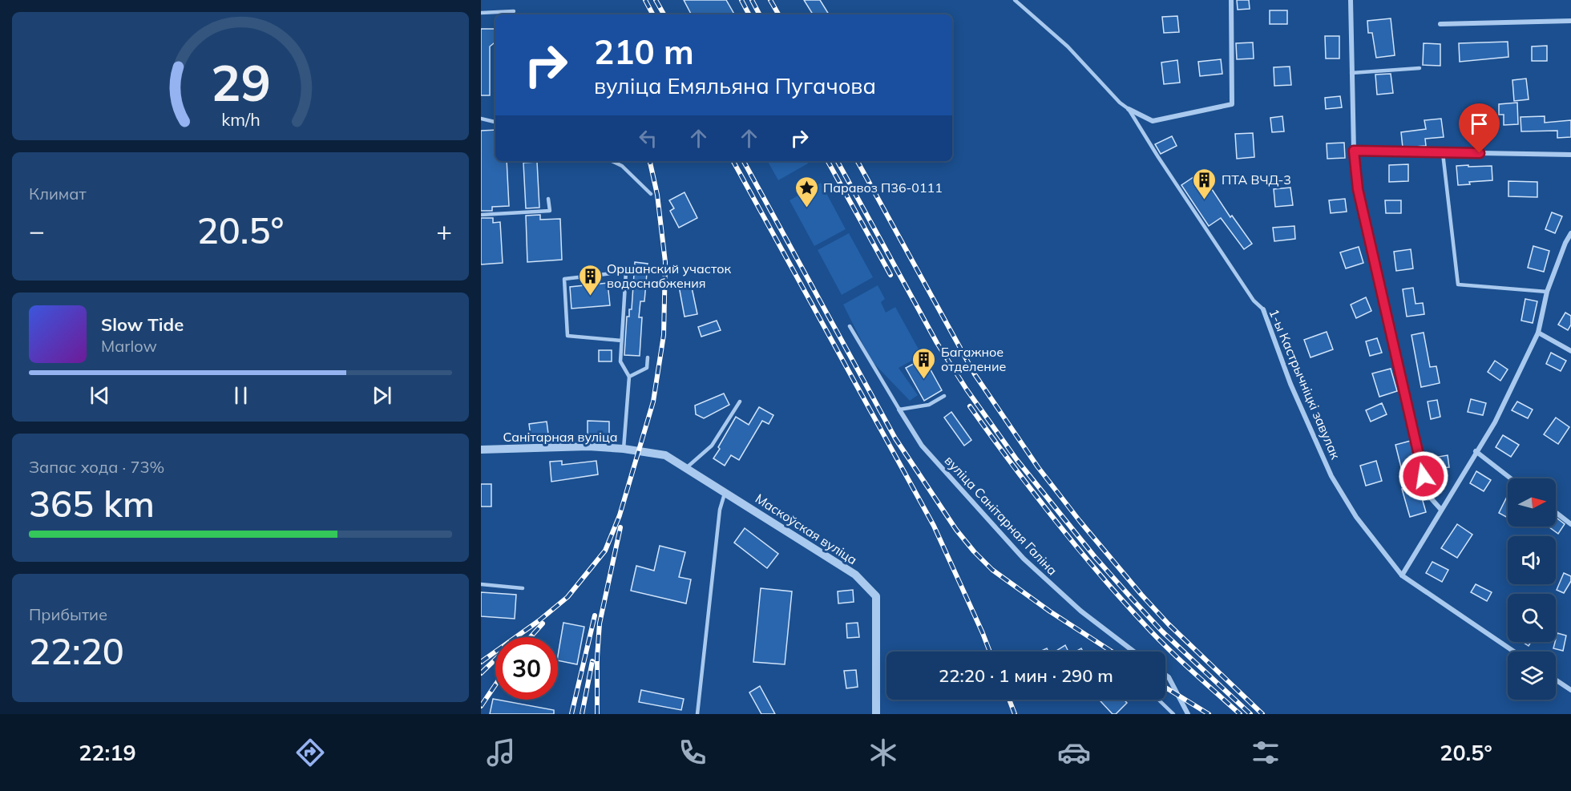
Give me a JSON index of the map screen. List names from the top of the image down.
{
  "streets": {
    "street": [
      "1-ы Кастрычніцкі завулак",
      "Санітарная вуліца",
      "вуліца Санітарная Галіна",
      "Маскоўская вуліца"
    ]
  },
  "crossings": [
    ["Санітарная вуліца", "Маскоўская вуліца"]
  ],
  "places": {
    "building": ["ПТА ВЧД-3", "Оршанский участок водоснабжения", "Багажное отделение"],
    "place": ["Паравоз П36-0111"]
  },
  "north": "right",
  "page": {
    "turn": ["210 m", "вуліца Емяльяна Пугачова"],
    "tile": [
      "Климат",
      ["Запас хода · 73%", "365 km"],
      ["Прибытие", "22:20"]
    ],
    "heat": ["−", "20.5°", "+"],
    "song": ["Slow Tide", "Marlow"],
    "limit": "30",
    "trip": "22:20 · 1 мин · 290 m",
    "tabs": ["22:19", "20.5°"],
    "gauge": ["29", "km/h"]
  }
}
